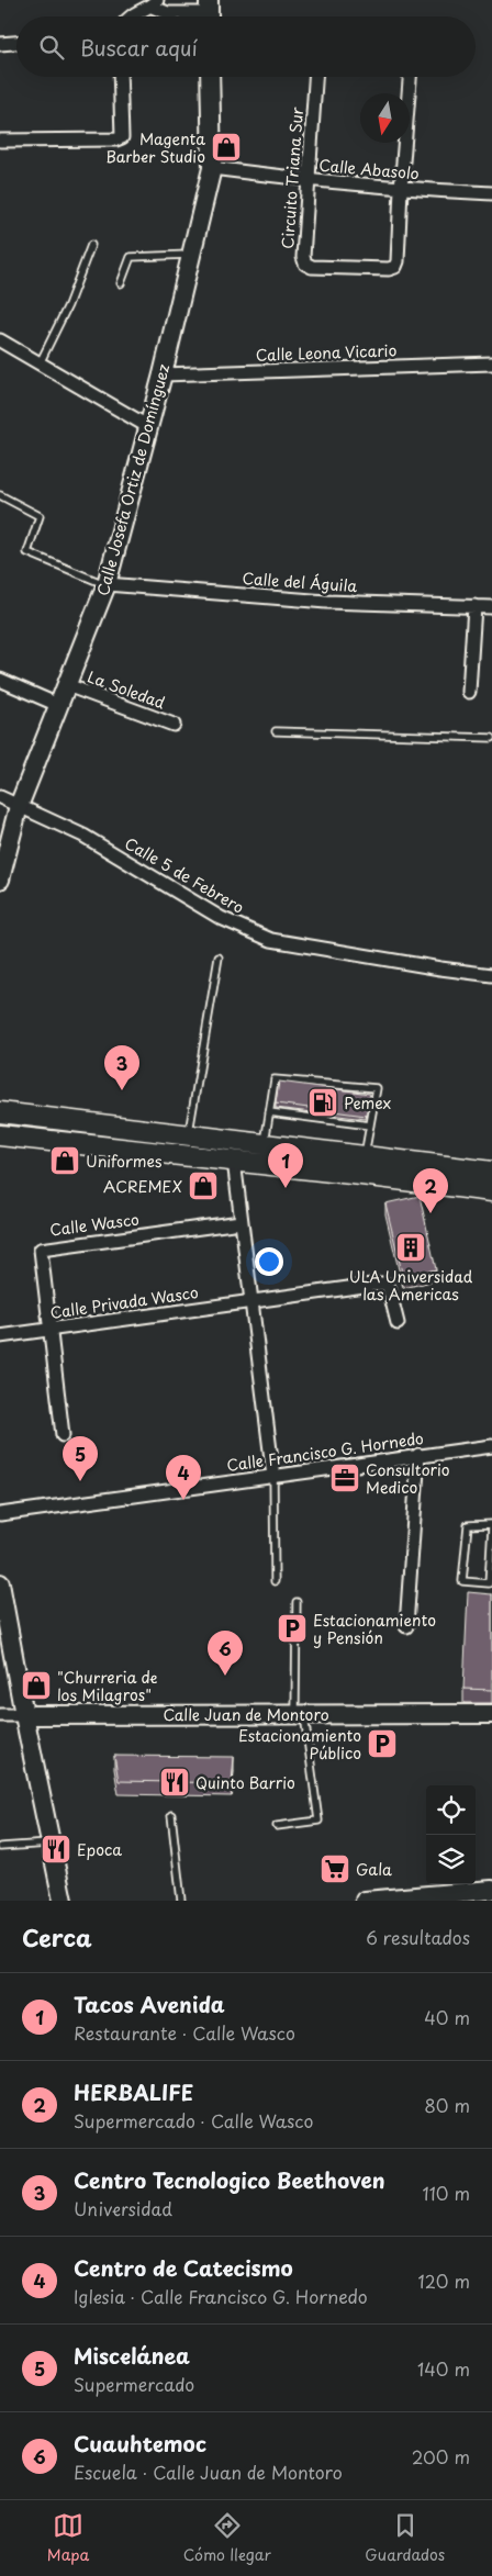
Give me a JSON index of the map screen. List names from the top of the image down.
{
  "streets": {
    "main road": ["Calle Josefa Ortiz de Domínguez", "Calle Juan de Montoro"],
    "street": [
      "Calle Abasolo",
      "Circuito Triana Sur",
      "Calle Leona Vicario",
      "Calle del Águila",
      "La Soledad",
      "Calle 5 de Febrero",
      "Calle Wasco",
      "Calle Privada Wasco",
      "Calle Francisco G. Hornedo"
    ]
  },
  "crossings": [
    ["Calle Abasolo", "Circuito Triana Sur"],
    ["Calle Abasolo", "Calle Josefa Ortiz de Domínguez"],
    ["Calle Leona Vicario", "Calle Josefa Ortiz de Domínguez"],
    ["Calle Josefa Ortiz de Domínguez", "Calle del Águila"],
    ["Calle Josefa Ortiz de Domínguez", "La Soledad"],
    ["Calle Josefa Ortiz de Domínguez", "Calle 5 de Febrero"],
    ["Calle Wasco", "Calle Privada Wasco"]
  ],
  "places": {
    "shop": [
      "Magenta Barber Studio",
      "Uniformes",
      "ACREMEX",
      "\"Churreria de los Milagros\""
    ],
    "fuel station": ["Pemex"],
    "building": ["ULA Universidad las Americas"],
    "office": ["Consultorio Medico"],
    "parking": ["Estacionamiento y Pensión", "Estacionamiento Público"],
    "restaurant": ["Quinto Barrio", "Epoca"],
    "supermarket": ["Gala"]
  },
  "north": "bottom",
  "page": {
    "search": "Buscar aquí",
    "pins": [
      "3",
      "1",
      "2",
      "5",
      "4",
      "6"
    ],
    "heading": ["Cerca", "6 resultados"],
    "list": [
      {
        "mark": "1",
        "name": "Tacos Avenida",
        "note": "Restaurante · Calle Wasco",
        "value": "40 m"
      },
      {
        "mark": "2",
        "name": "HERBALIFE",
        "note": "Supermercado · Calle Wasco",
        "value": "80 m"
      },
      {
        "mark": "3",
        "name": "Centro Tecnologico Beethoven",
        "note": "Universidad",
        "value": "110 m"
      },
      {
        "mark": "4",
        "name": "Centro de Catecismo",
        "note": "Iglesia · Calle Francisco G. Hornedo",
        "value": "120 m"
      },
      {
        "mark": "5",
        "name": "Miscelánea",
        "note": "Supermercado",
        "value": "140 m"
      },
      {
        "mark": "6",
        "name": "Cuauhtemoc",
        "note": "Escuela · Calle Juan de Montoro",
        "value": "200 m"
      }
    ],
    "nav": ["Mapa", "Cómo llegar", "Guardados"]
  }
}
